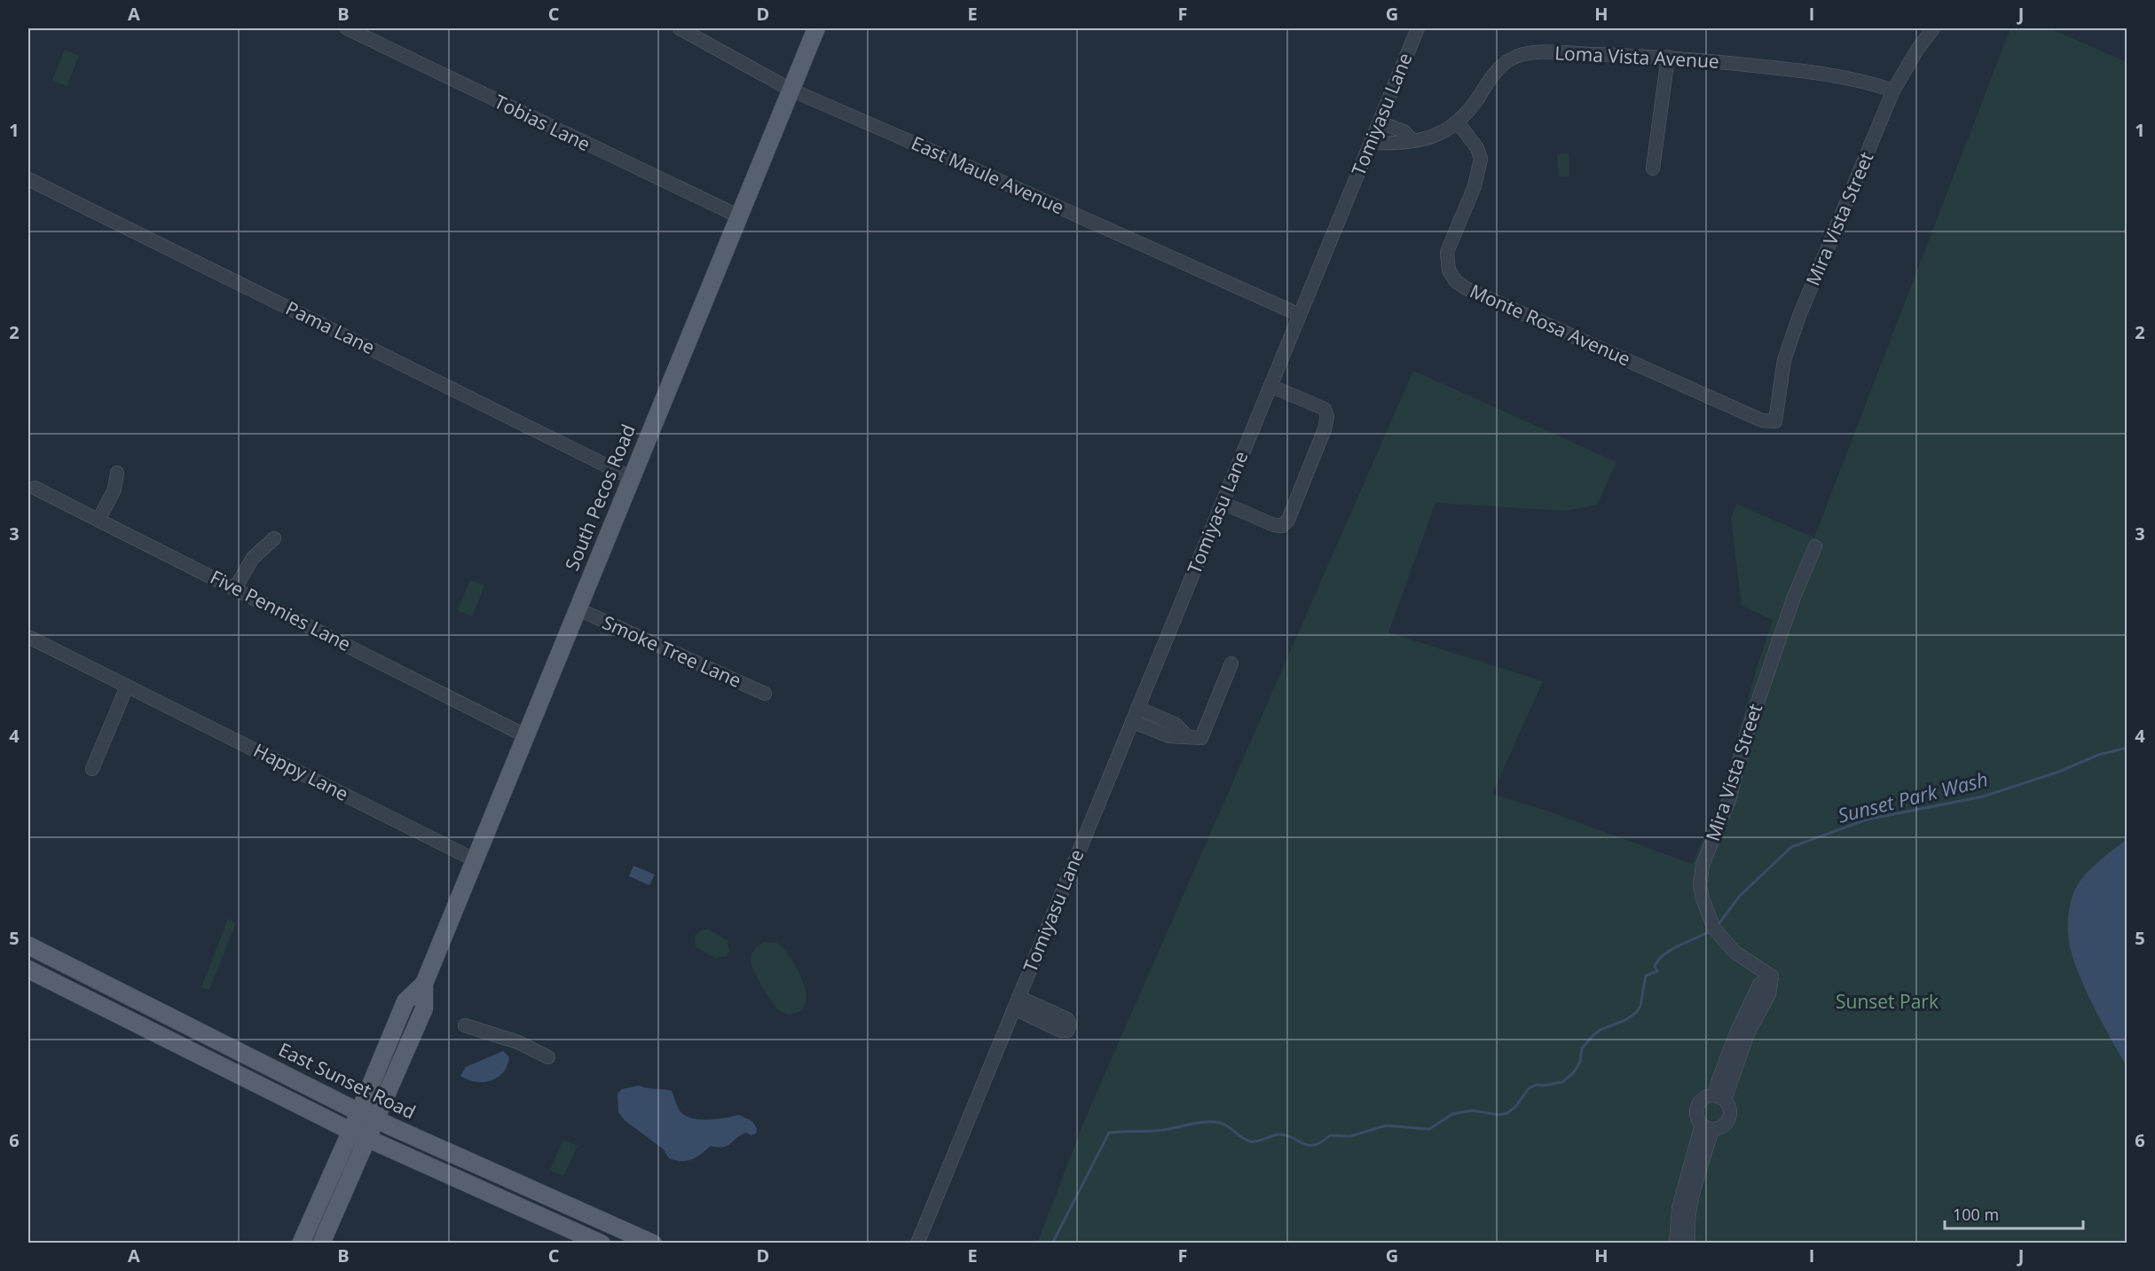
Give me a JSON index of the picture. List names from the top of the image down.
{
  "streets": {
    "main road": ["South Pecos Road", "East Sunset Road"],
    "street": [
      "Loma Vista Avenue",
      "Tomiyasu Lane",
      "Tobias Lane",
      "East Maule Avenue",
      "Mira Vista Street",
      "Monte Rosa Avenue",
      "Pama Lane",
      "Five Pennies Lane",
      "Smoke Tree Lane",
      "Happy Lane"
    ]
  },
  "crossings": [
    ["Loma Vista Avenue", "Tomiyasu Lane"],
    ["Loma Vista Avenue", "Mira Vista Street"],
    ["Loma Vista Avenue", "Monte Rosa Avenue"],
    ["Tomiyasu Lane", "East Maule Avenue"],
    ["Tobias Lane", "South Pecos Road"],
    ["East Maule Avenue", "South Pecos Road"],
    ["Mira Vista Street", "Monte Rosa Avenue"],
    ["Pama Lane", "South Pecos Road"],
    ["South Pecos Road", "Five Pennies Lane"],
    ["South Pecos Road", "Smoke Tree Lane"],
    ["South Pecos Road", "Happy Lane"],
    ["South Pecos Road", "East Sunset Road"]
  ],
  "water": ["Sunset Park Wash"],
  "parks": ["Sunset Park"],
  "scale_bar": "100 m",
  "grid": {
    "columns": [
      "A",
      "B",
      "C",
      "D",
      "E",
      "F",
      "G",
      "H",
      "I",
      "J"
    ],
    "rows": [
      "1",
      "2",
      "3",
      "4",
      "5",
      "6"
    ]
  }
}
